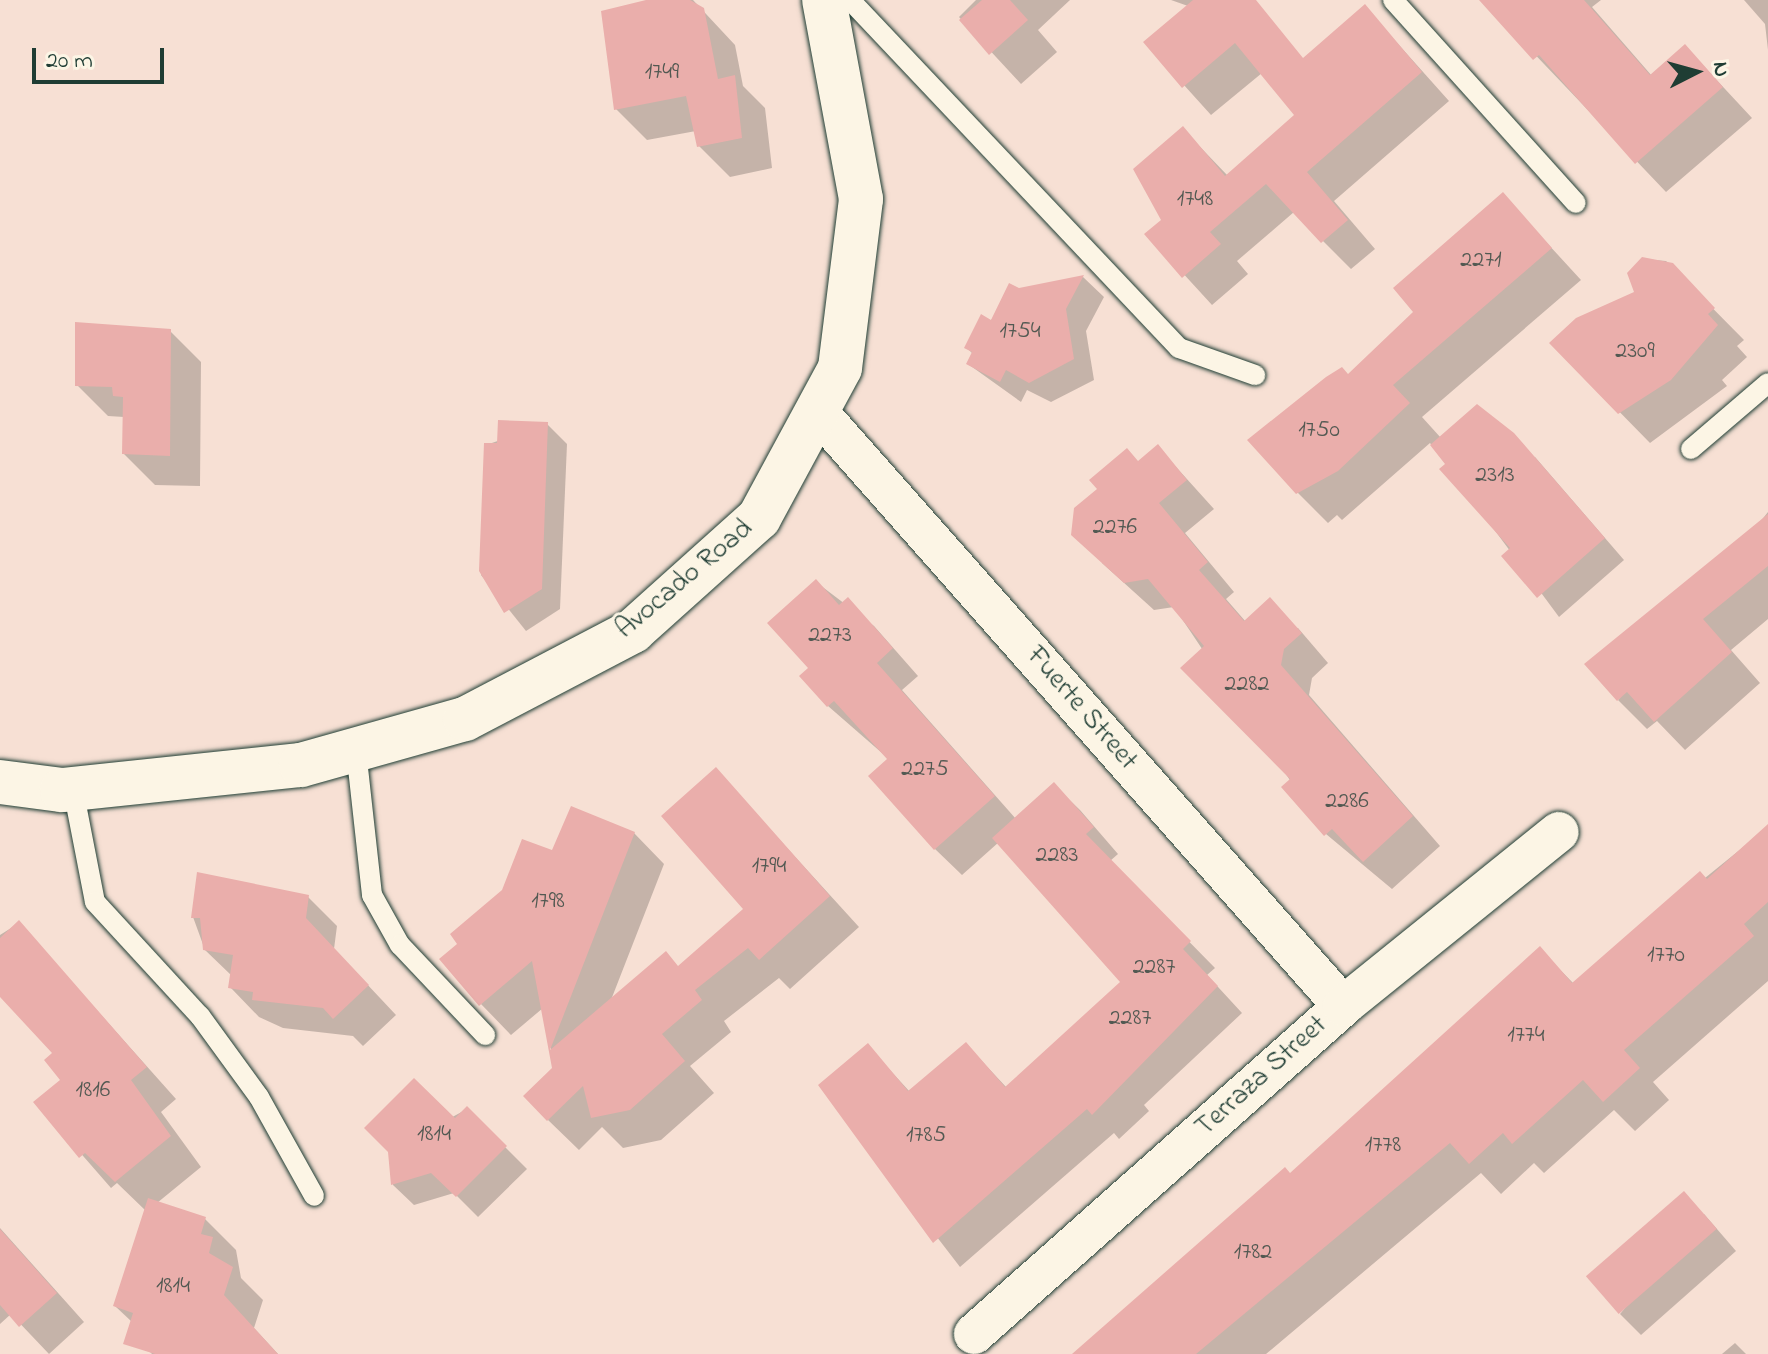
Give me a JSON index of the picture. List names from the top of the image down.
{
  "streets": {
    "street": ["Avocado Road", "Fuerte Street", "Terraza Street"]
  },
  "crossings": [
    ["Avocado Road", "Fuerte Street"],
    ["Fuerte Street", "Terraza Street"]
  ],
  "house_numbers": [
    "1749",
    "1748",
    "2271",
    "1754",
    "2309",
    "1750",
    "2313",
    "2276",
    "2273",
    "2282",
    "2275",
    "2286",
    "2283",
    "1794",
    "1798",
    "1770",
    "2287",
    "2287",
    "1774",
    "1816",
    "1814",
    "1785",
    "1778",
    "1782",
    "1814"
  ],
  "scale_bar": "20 m",
  "north": "right"
}
